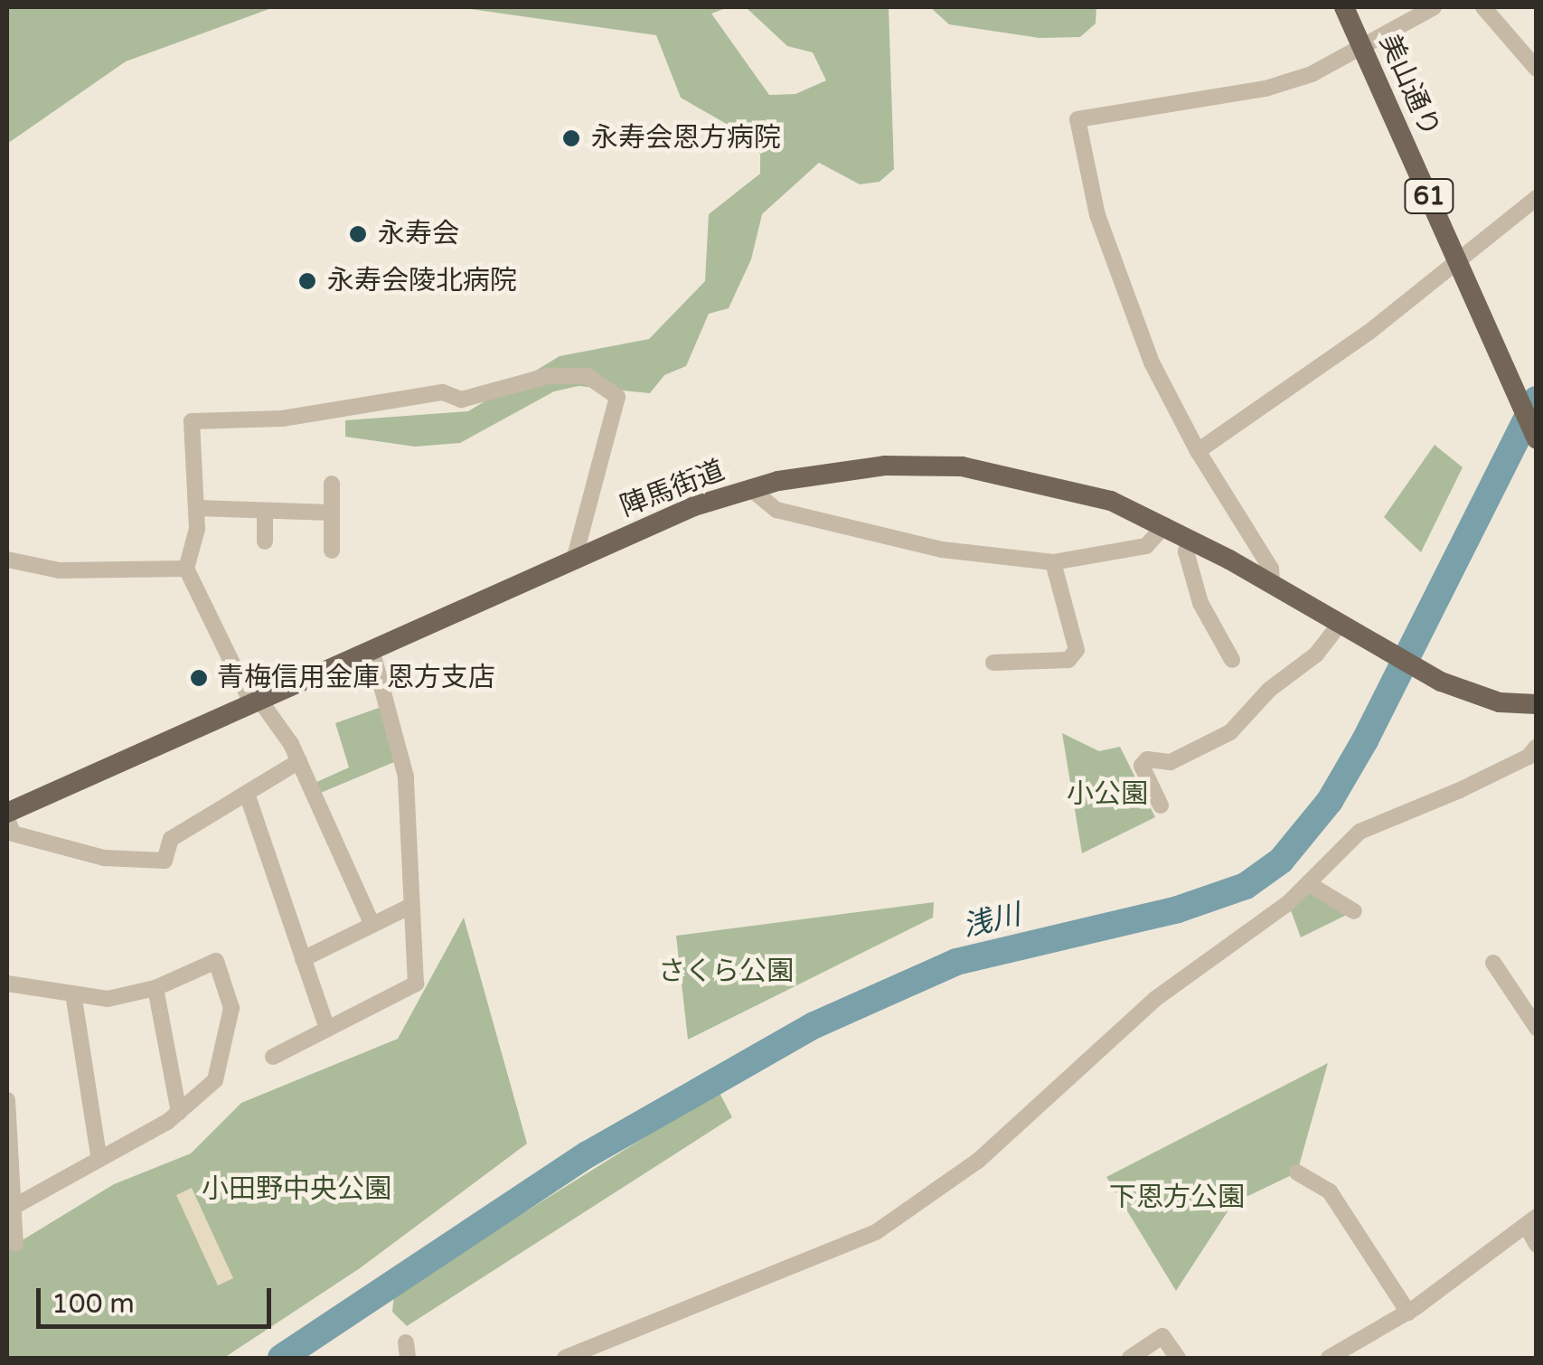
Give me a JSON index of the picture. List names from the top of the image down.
{
  "streets": {
    "main road": ["美山通り", "61", "陣馬街道"]
  },
  "water": ["浅川"],
  "parks": [
    "小公園",
    "さくら公園",
    "小田野中央公園",
    "下恩方公園"
  ],
  "places": [
    "永寿会恩方病院",
    "永寿会",
    "永寿会陵北病院",
    "青梅信用金庫 恩方支店"
  ],
  "scale_bar": "100 m"
}
